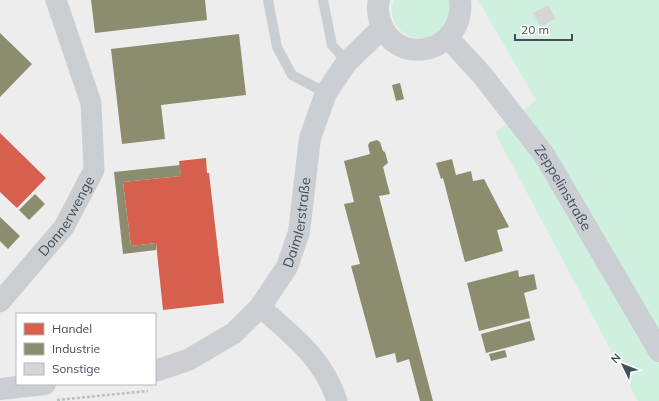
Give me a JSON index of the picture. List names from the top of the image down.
{
  "streets": {
    "main road": ["Zeppelinstraße", "Daimlerstraße"],
    "street": ["Donnerwenge"]
  },
  "legend": ["Handel", "Industrie", "Sonstige"],
  "scale_bar": "20 m",
  "north": "top left"
}
